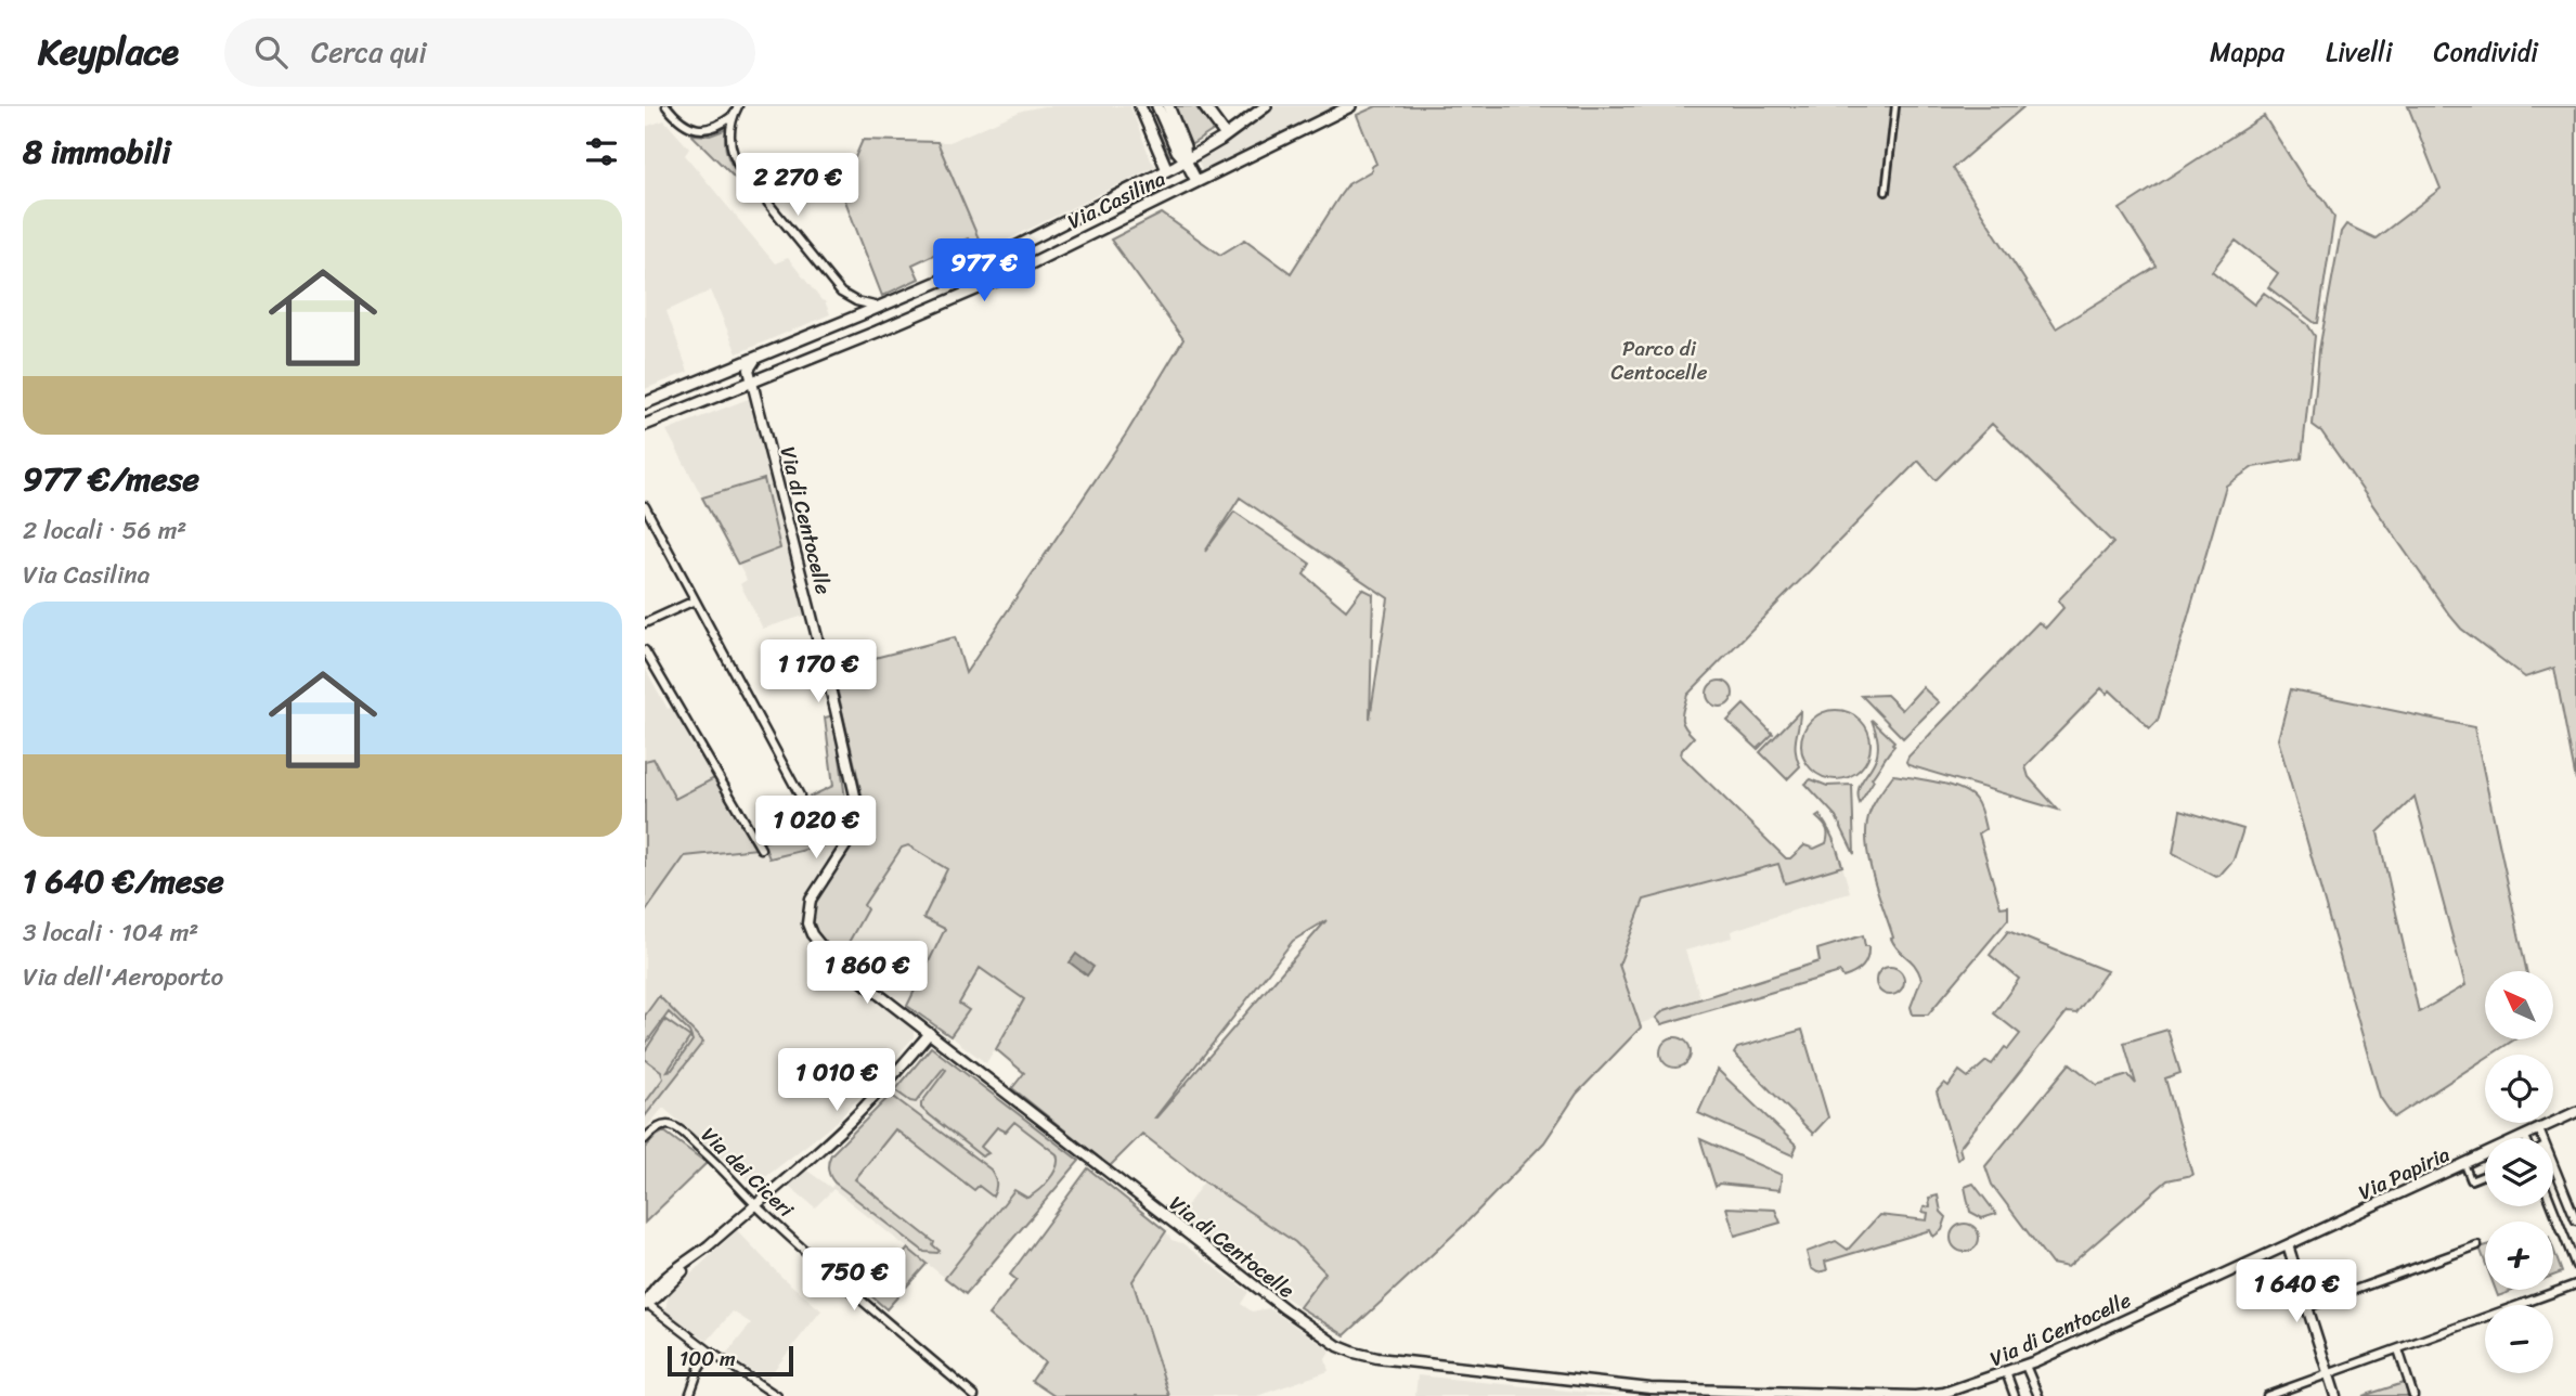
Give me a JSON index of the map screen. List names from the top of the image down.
{
  "streets": {
    "main road": ["Via Casilina"],
    "street": ["Via di Centocelle", "Via dei Ciceri", "Via Papiria"]
  },
  "crossings": [
    ["Via Casilina", "Via di Centocelle"],
    ["Via di Centocelle", "Via Papiria"]
  ],
  "parks": ["Parco di Centocelle"],
  "scale_bar": "100 m",
  "north": "top left",
  "page": {
    "header": "Keyplace",
    "search": "Cerca qui",
    "nav": ["Mappa", "Livelli", "Condividi"],
    "heading": "8 immobili",
    "price": [
      "2 270 €",
      "977 €",
      "1 170 €",
      "1 020 €",
      "1 860 €",
      "1 010 €",
      "750 €",
      "1 640 €"
    ],
    "list": [
      {
        "name": "977 €/mese",
        "note": "2 locali · 56 m² · Via Casilina"
      },
      {
        "name": "1 640 €/mese",
        "note": "3 locali · 104 m² · Via dell'Aeroporto"
      }
    ],
    "map_buttons": ["+", "−"],
    "scale": "100 m"
  }
}
